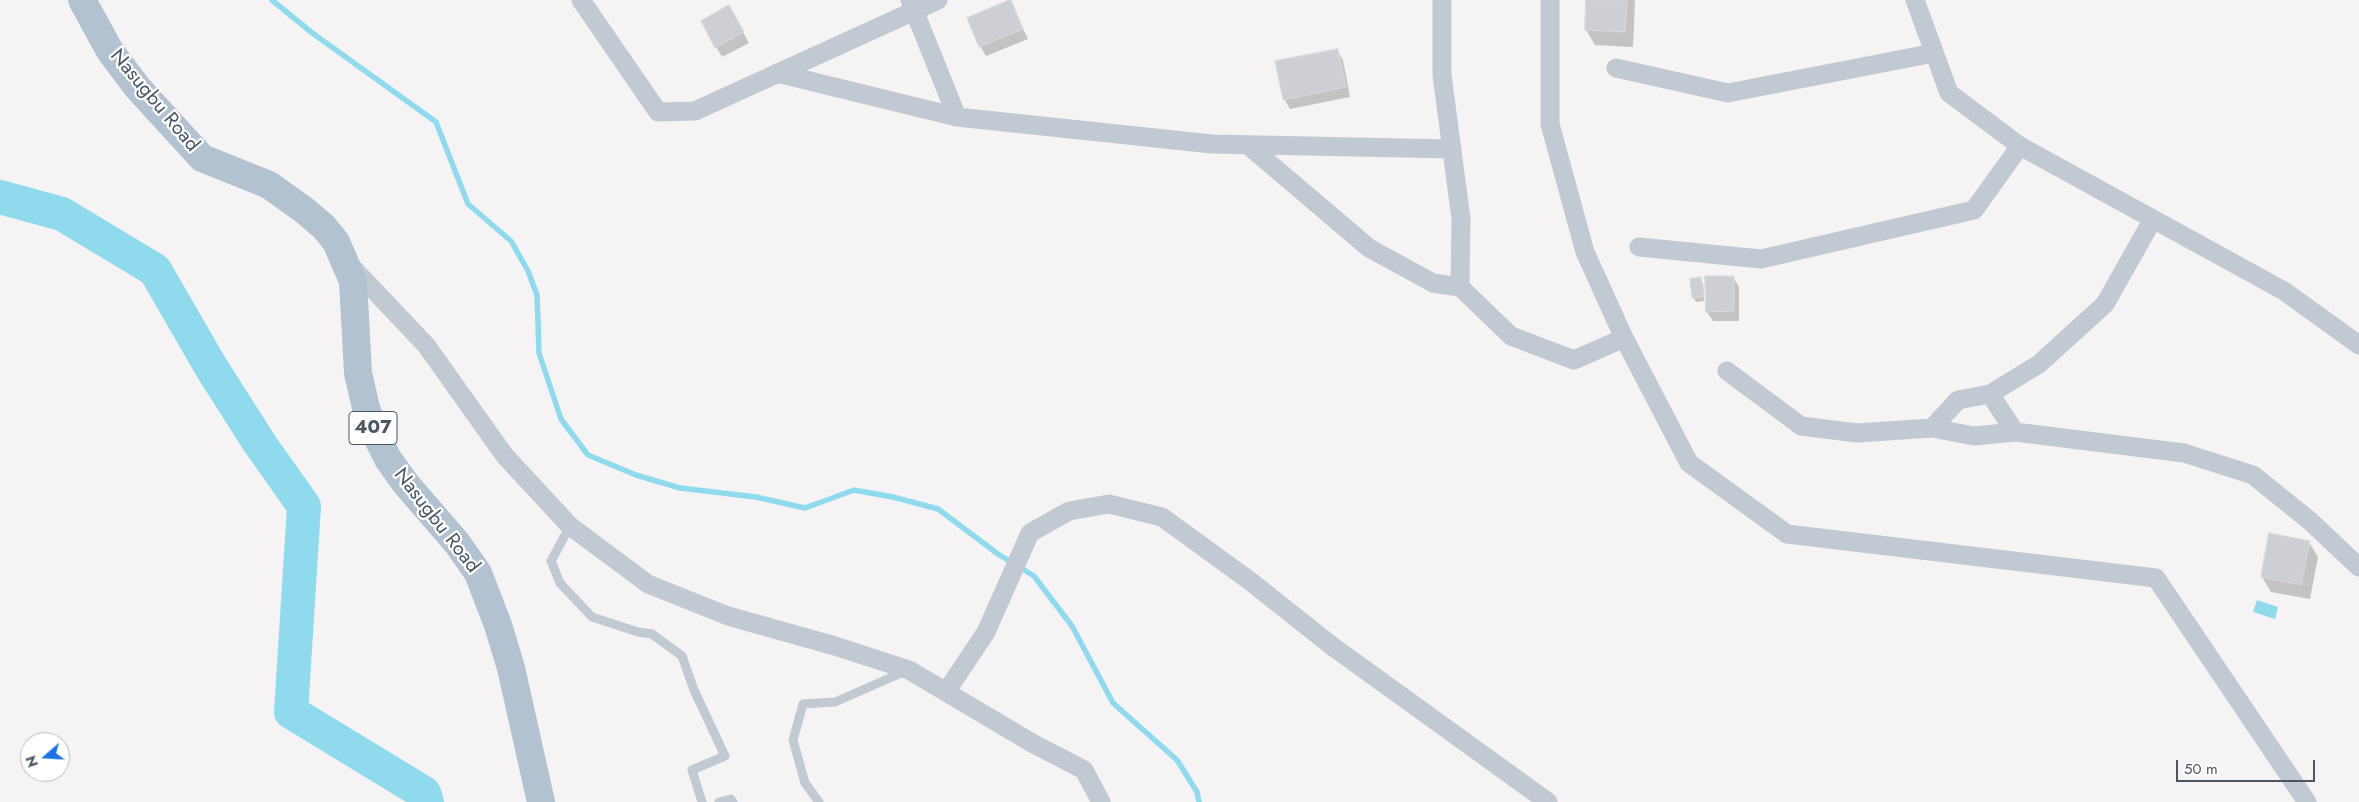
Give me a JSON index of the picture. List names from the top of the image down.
{
  "streets": {
    "main road": ["Nasugbu Road", "407"]
  },
  "scale_bar": "50 m",
  "north": "left"
}
